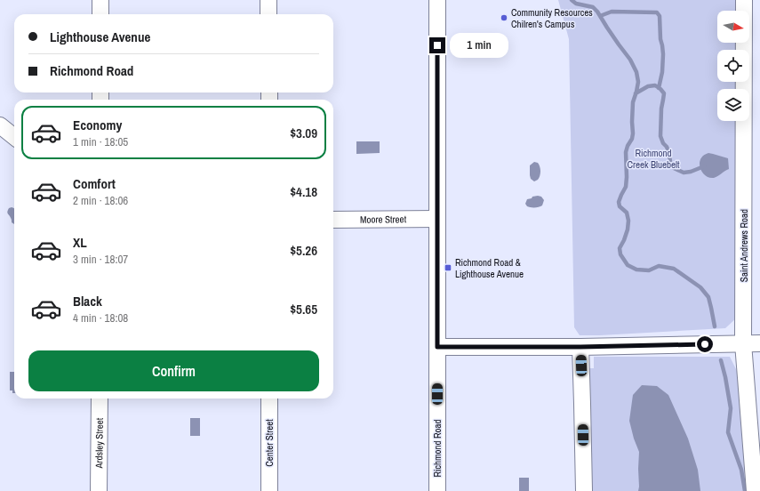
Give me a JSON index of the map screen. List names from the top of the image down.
{
  "streets": {
    "street": [
      "Moore Street",
      "Saint Andrews Road",
      "Ardsley Street",
      "Center Street",
      "Richmond Road"
    ]
  },
  "crossings": [
    ["Moore Street", "Richmond Road"]
  ],
  "parks": ["Richmond Creek Bluebelt"],
  "places": {
    "other": ["Community Resources Chilren's Campus"],
    "transit": ["Richmond Road & Lighthouse Avenue"]
  },
  "north": "right",
  "page": {
    "banner": ["Lighthouse Avenue", "Richmond Road"],
    "bubble": "1 min",
    "list": [
      {
        "name": "Economy",
        "note": "1 min · 18:05",
        "value": "$3.09"
      },
      {
        "name": "Comfort",
        "note": "2 min · 18:06",
        "value": "$4.18"
      },
      {
        "name": "XL",
        "note": "3 min · 18:07",
        "value": "$5.26"
      },
      {
        "name": "Black",
        "note": "4 min · 18:08",
        "value": "$5.65"
      }
    ],
    "buttons": "Confirm"
  }
}
